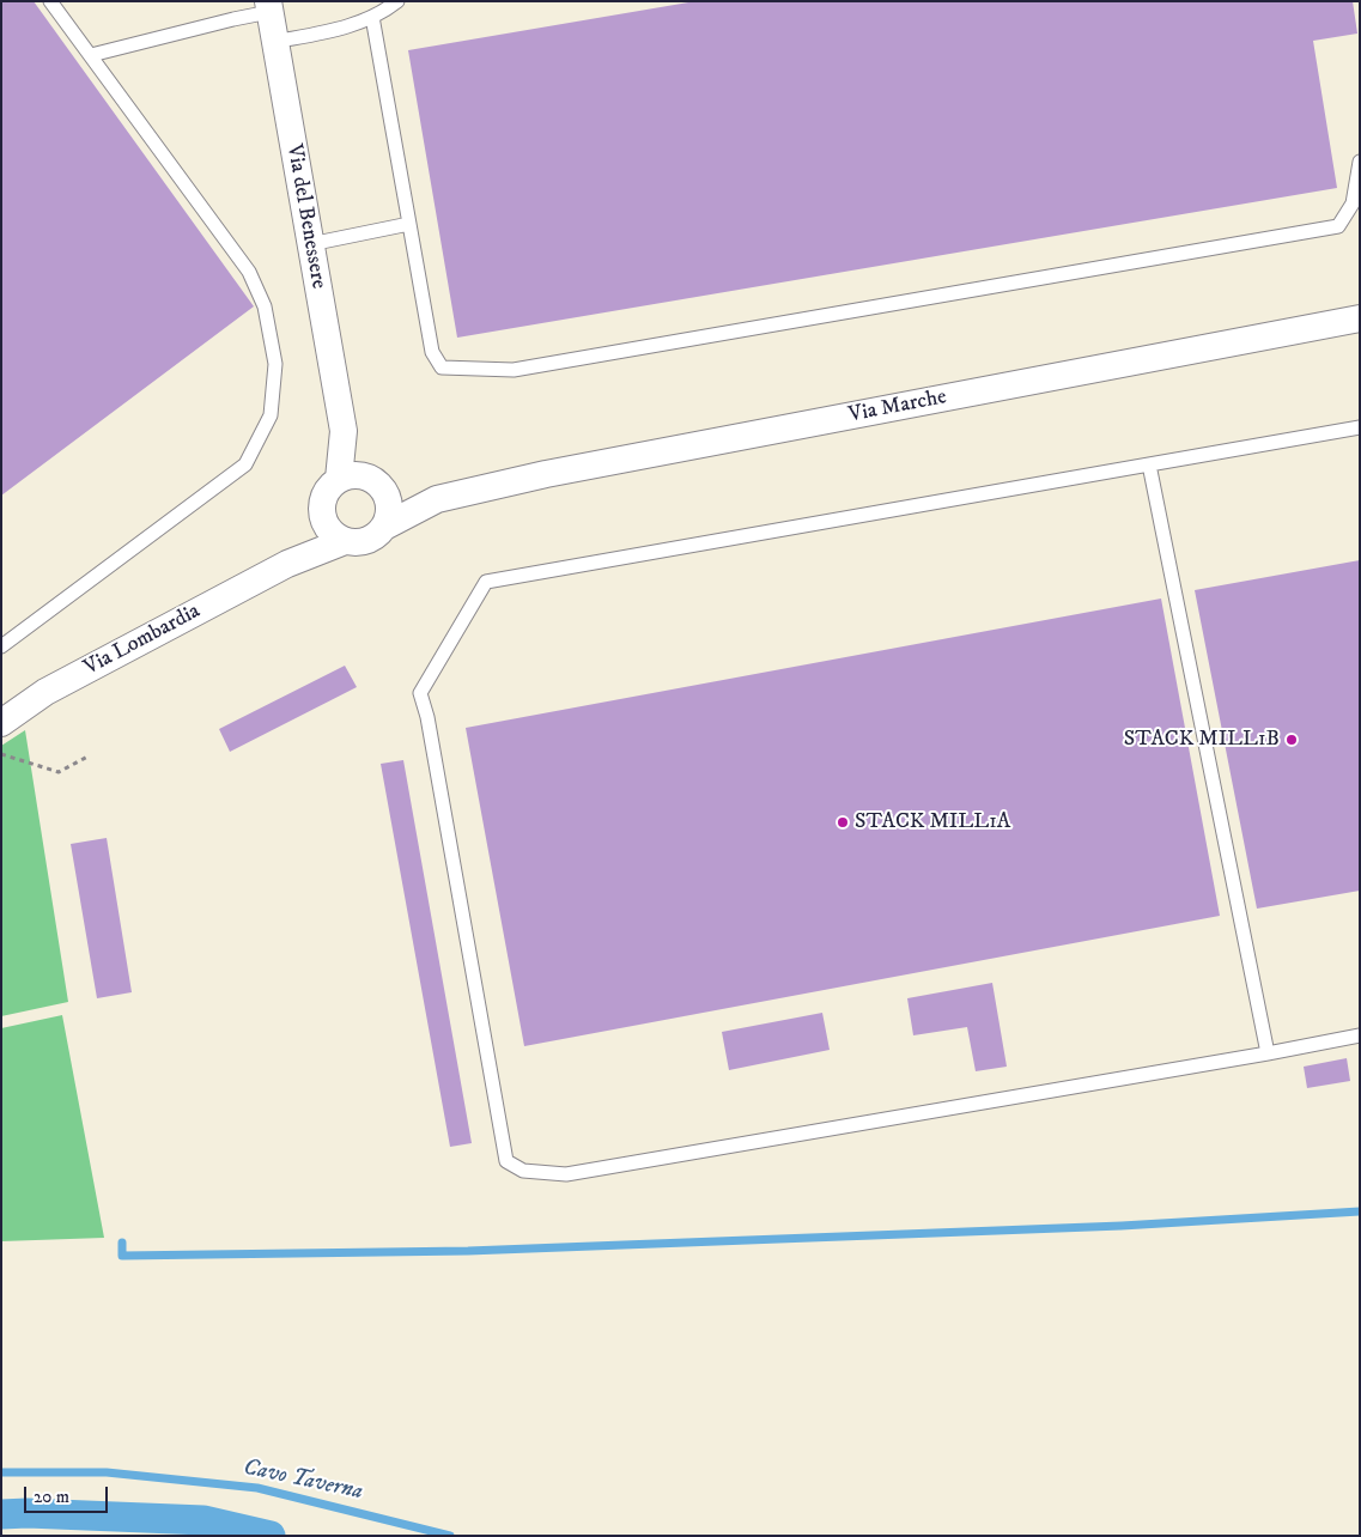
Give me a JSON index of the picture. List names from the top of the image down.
{
  "streets": {
    "street": ["Via del Benessere", "Via Marche", "Via Lombardia"]
  },
  "crossings": [
    ["Via del Benessere", "Via Marche"],
    ["Via del Benessere", "Via Lombardia"],
    ["Via Marche", "Via Lombardia"]
  ],
  "water": ["Cavo Taverna"],
  "places": ["STACK MILL1B", "STACK MILL1A"],
  "scale_bar": "20 m"
}
